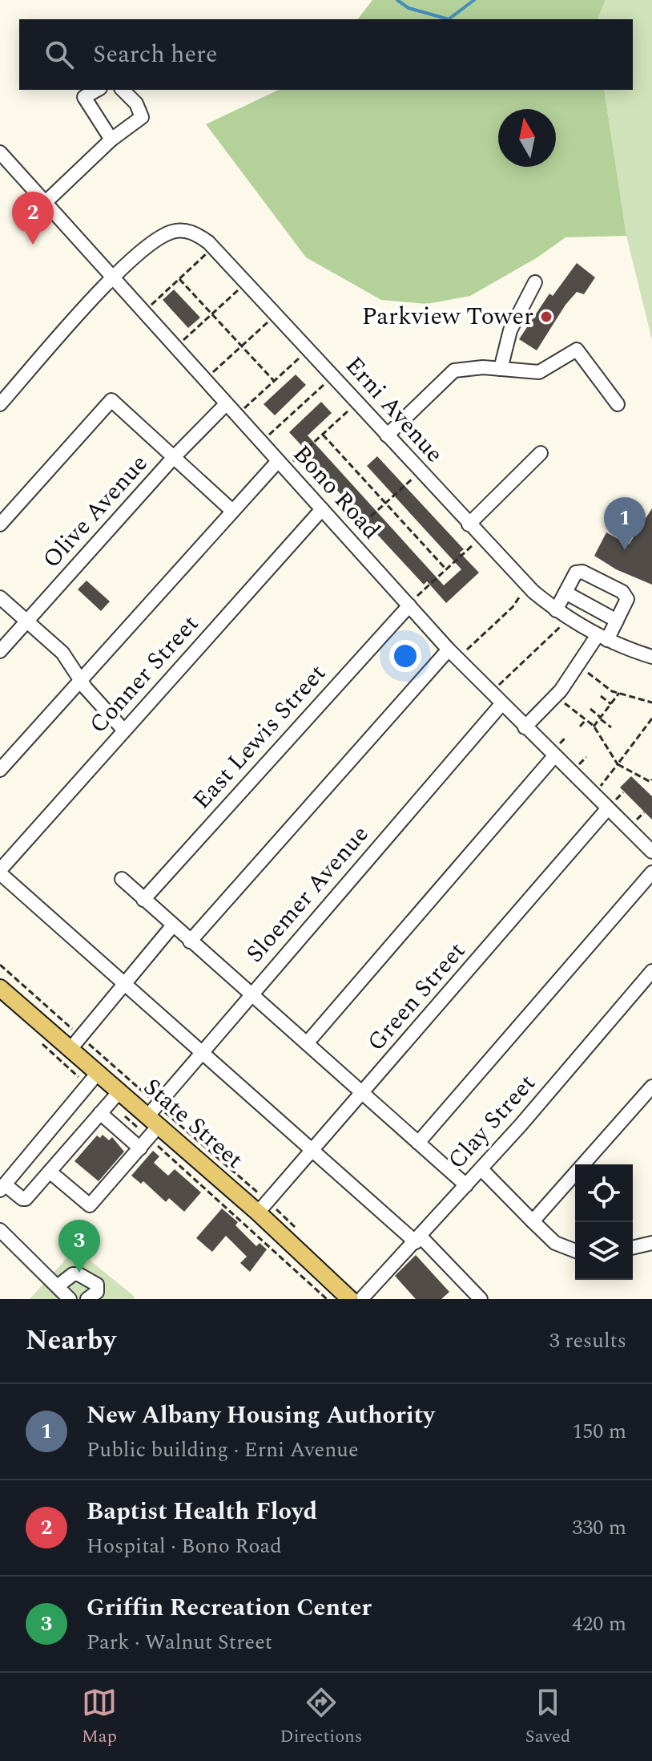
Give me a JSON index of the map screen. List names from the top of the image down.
{
  "streets": {
    "main road": ["State Street"],
    "street": [
      "Erni Avenue",
      "Bono Road",
      "Olive Avenue",
      "Conner Street",
      "East Lewis Street",
      "Sloemer Avenue",
      "Green Street",
      "Clay Street"
    ]
  },
  "crossings": [
    ["Erni Avenue", "Bono Road"],
    ["Bono Road", "Olive Avenue"],
    ["Bono Road", "Conner Street"],
    ["Bono Road", "East Lewis Street"],
    ["Bono Road", "Sloemer Avenue"],
    ["Bono Road", "Green Street"],
    ["Sloemer Avenue", "State Street"],
    ["Green Street", "State Street"]
  ],
  "places": ["Parkview Tower"],
  "north": "top",
  "page": {
    "search": "Search here",
    "pins": ["2", "1", "3"],
    "heading": ["Nearby", "3 results"],
    "list": [
      {
        "mark": "1",
        "name": "New Albany Housing Authority",
        "note": "Public building · Erni Avenue",
        "value": "150 m"
      },
      {
        "mark": "2",
        "name": "Baptist Health Floyd",
        "note": "Hospital · Bono Road",
        "value": "330 m"
      },
      {
        "mark": "3",
        "name": "Griffin Recreation Center",
        "note": "Park · Walnut Street",
        "value": "420 m"
      }
    ],
    "nav": ["Map", "Directions", "Saved"]
  }
}
